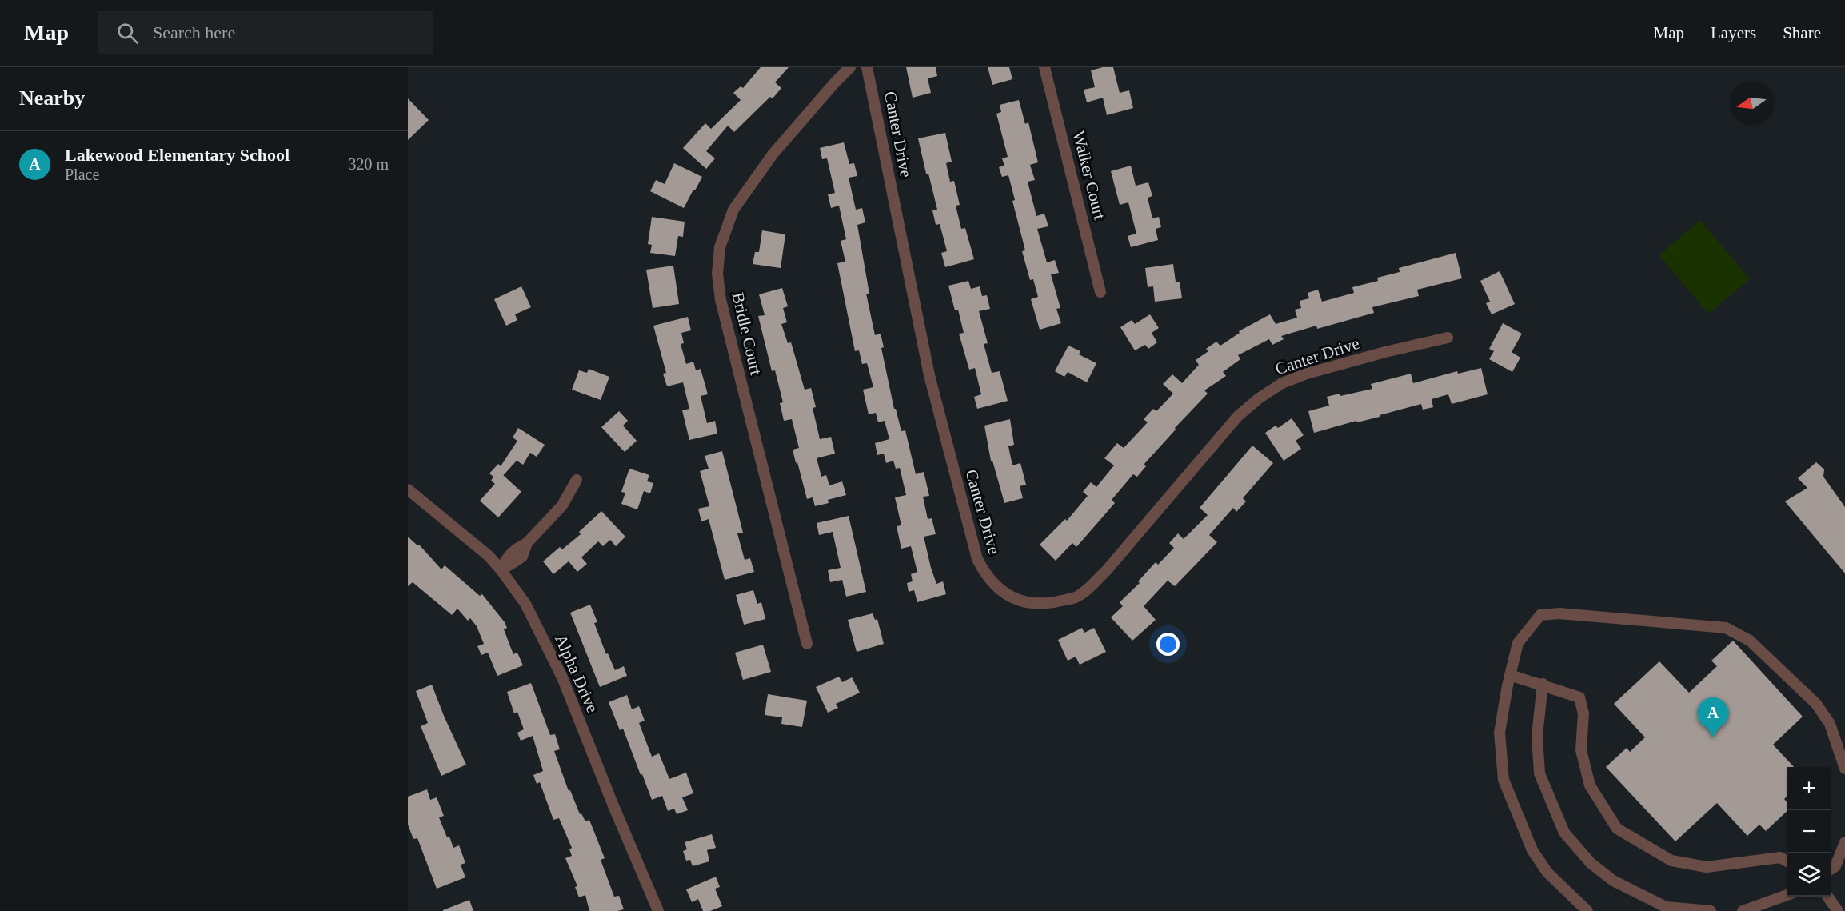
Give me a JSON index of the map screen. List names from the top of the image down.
{
  "streets": {
    "street": [
      "Canter Drive",
      "Walker Court",
      "Bridle Court",
      "Alpha Drive"
    ]
  },
  "north": "left",
  "page": {
    "header": "Map",
    "search": "Search here",
    "nav": ["Map", "Layers", "Share"],
    "heading": "Nearby",
    "list": [
      {
        "mark": "A",
        "name": "Lakewood Elementary School",
        "note": "Place",
        "value": "320 m"
      }
    ],
    "pins": "A",
    "map_buttons": ["+", "−"]
  }
}
